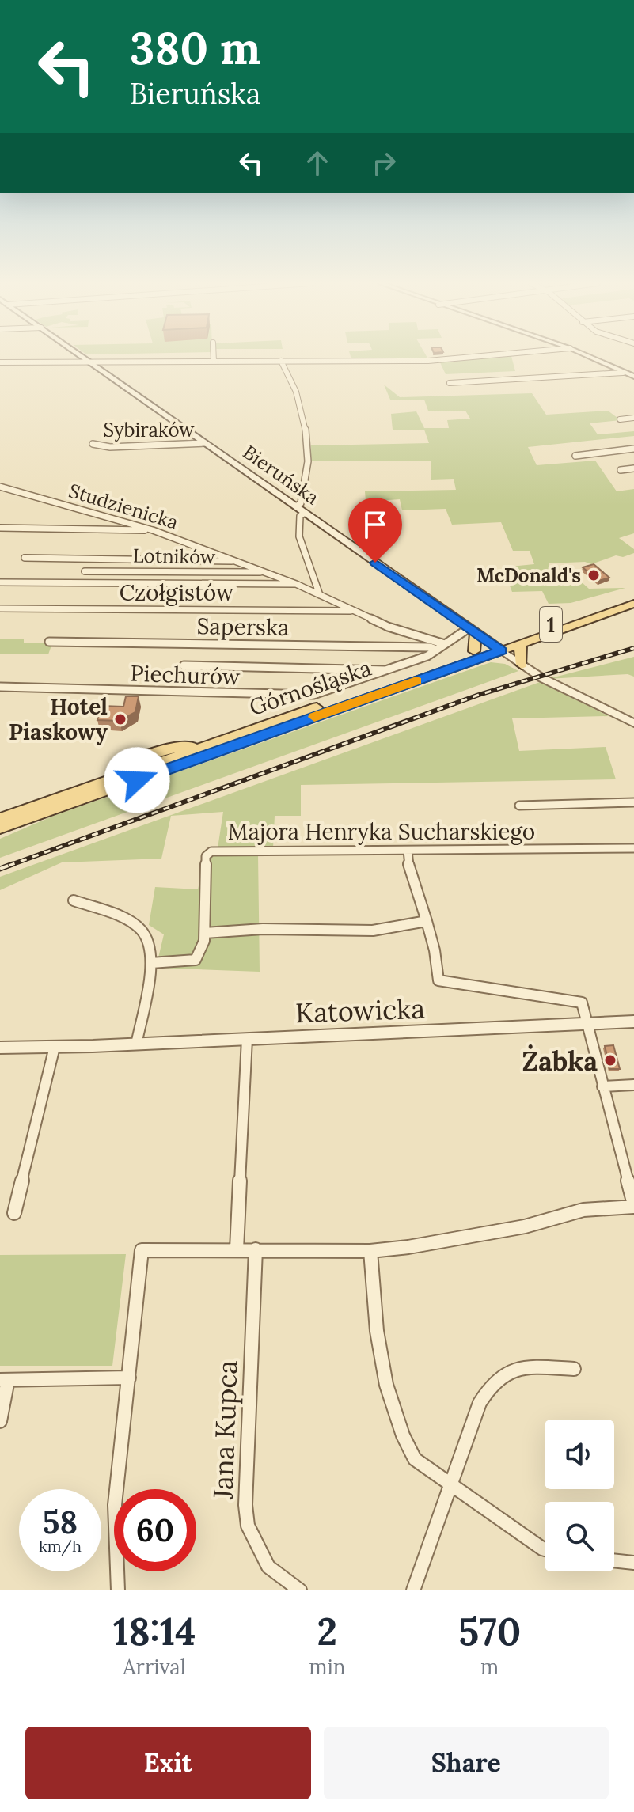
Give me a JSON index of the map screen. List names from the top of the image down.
{
  "streets": {
    "main road": ["Bieruńska", "1", "Górnośląska"],
    "street": [
      "Sybiraków",
      "Studzienicka",
      "Lotników",
      "Czołgistów",
      "Saperska",
      "Piechurów",
      "Majora Henryka Sucharskiego",
      "Katowicka",
      "Jana Kupca"
    ]
  },
  "crossings": [
    ["Sybiraków", "Bieruńska"],
    ["Bieruńska", "Piechurów"],
    ["Bieruńska", "Górnośląska"],
    ["Studzienicka", "Lotników"],
    ["Studzienicka", "Czołgistów"],
    ["Studzienicka", "Piechurów"],
    ["Saperska", "Piechurów"]
  ],
  "places": ["McDonald's", "Hotel Piaskowy", "Żabka"],
  "page": {
    "turn": ["380 m", "Bieruńska"],
    "speed": "58 km/h",
    "limit": "60",
    "eta": [
      "18:14",
      "Arrival",
      "2",
      "min",
      "570",
      "m"
    ],
    "buttons": ["Exit", "Share"]
  }
}
